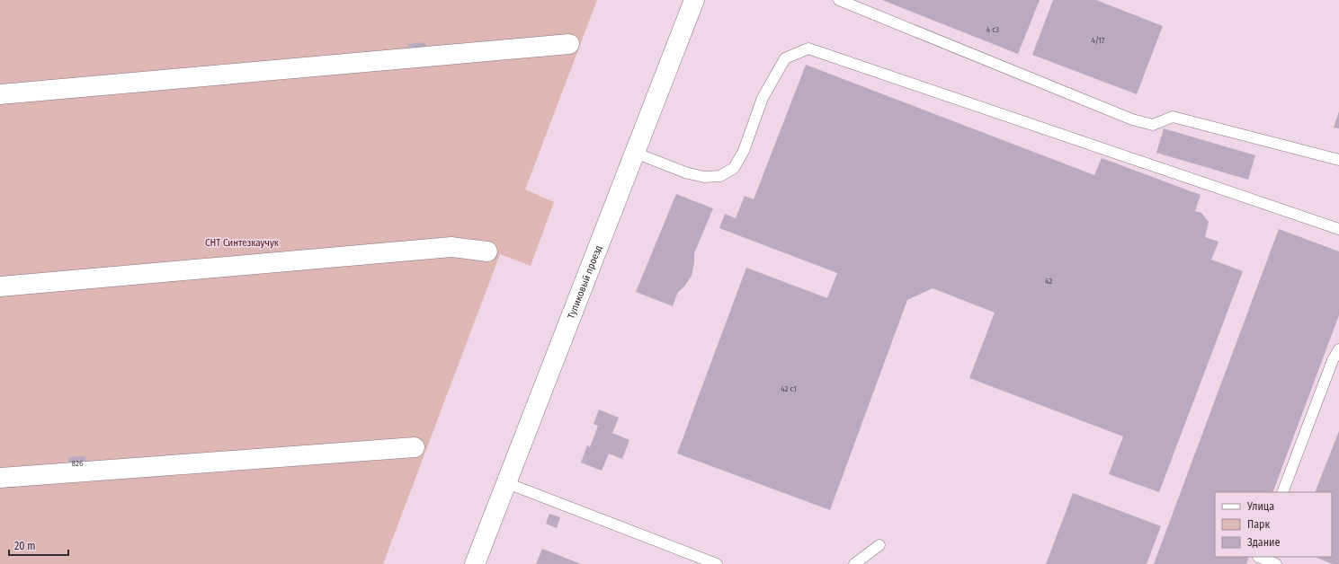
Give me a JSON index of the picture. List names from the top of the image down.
{
  "streets": {
    "street": ["Тупиковый проезд"]
  },
  "parks": ["СНТ Синтезкаучук"],
  "house_numbers": [
    "4 с3",
    "4/17",
    "42",
    "42 c1",
    "826"
  ],
  "legend": ["Улица", "Парк", "Здание"],
  "scale_bar": "20 m"
}
